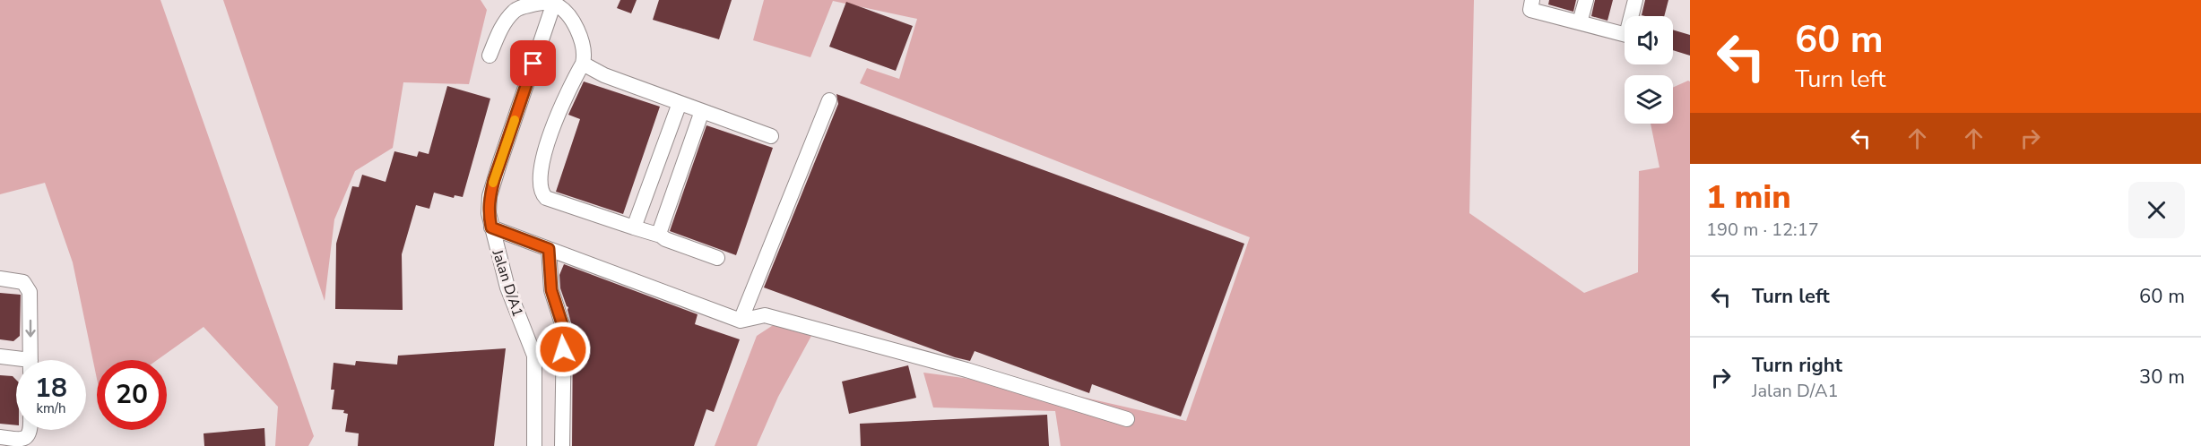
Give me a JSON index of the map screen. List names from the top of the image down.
{
  "streets": {
    "street": ["Jalan D/A1"]
  },
  "page": {
    "turn": ["60 m", "Turn left"],
    "heading": ["1 min", "190 m · 12:17"],
    "list": [
      {
        "name": "Turn left",
        "value": "60 m"
      },
      {
        "name": "Turn right",
        "note": "Jalan D/A1",
        "value": "30 m"
      }
    ],
    "speed": "18 km/h",
    "limit": "20"
  }
}
